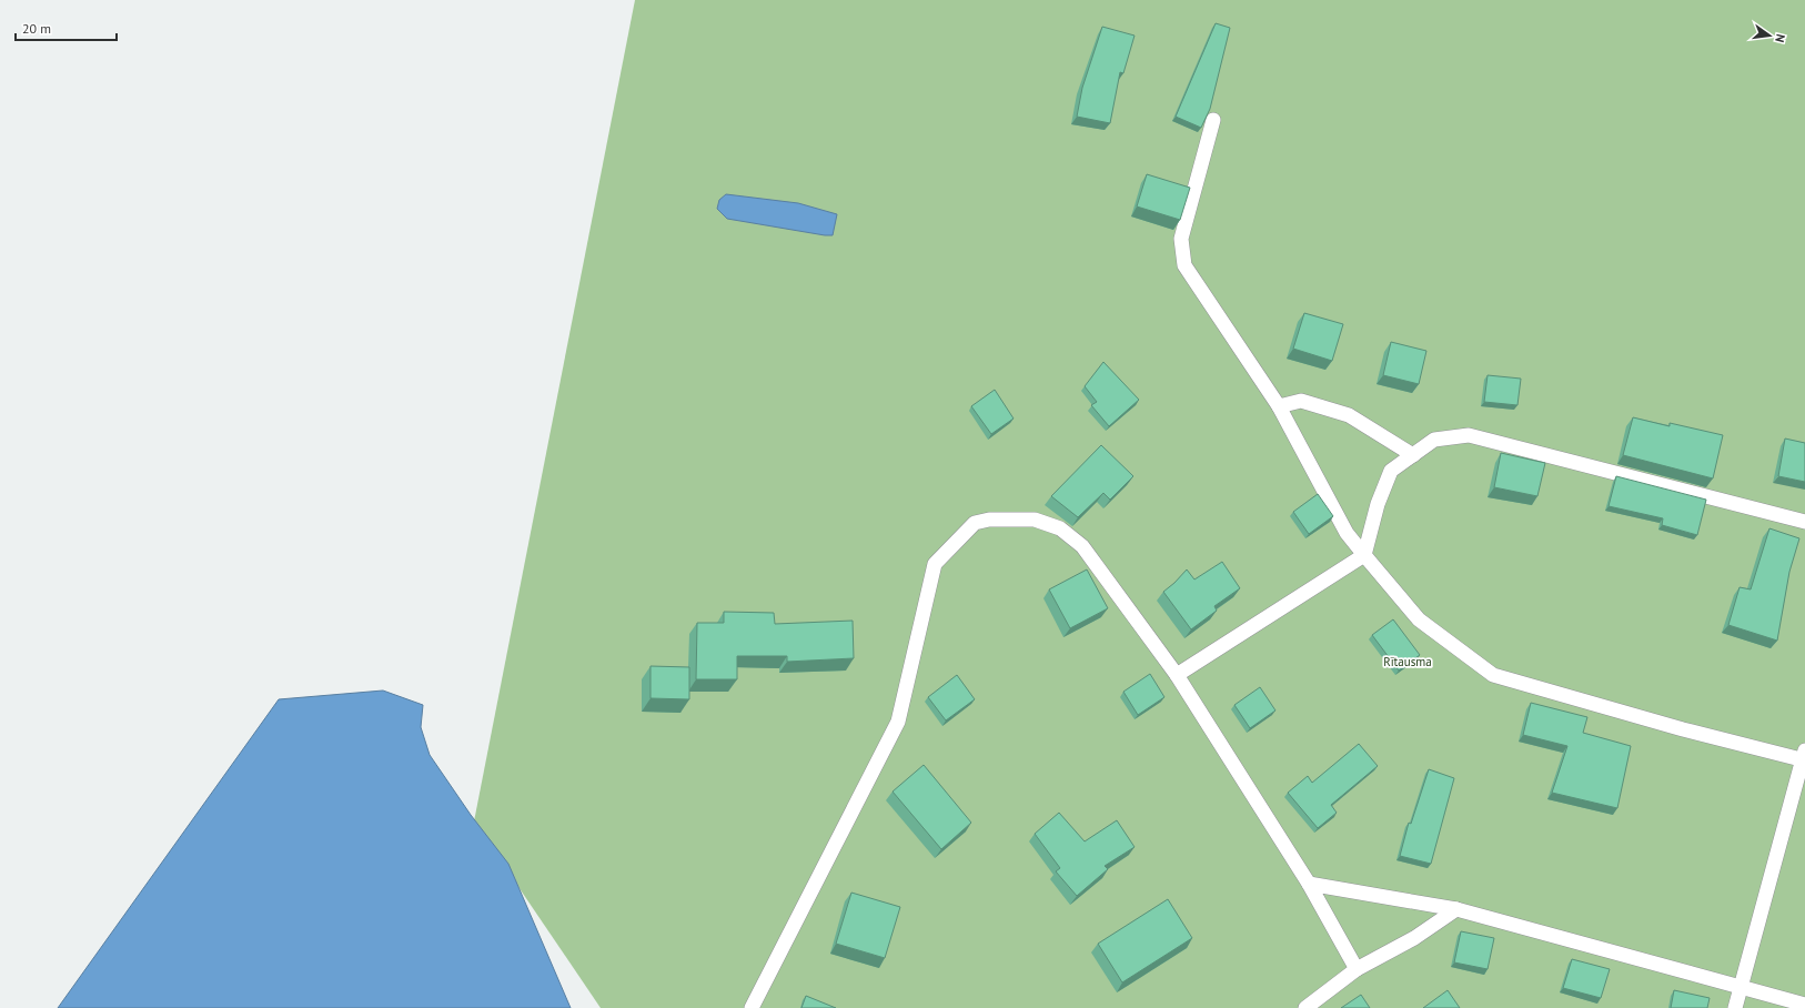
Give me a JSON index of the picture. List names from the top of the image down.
{
  "parks": ["Rītausma"],
  "scale_bar": "20 m",
  "north": "right"
}
